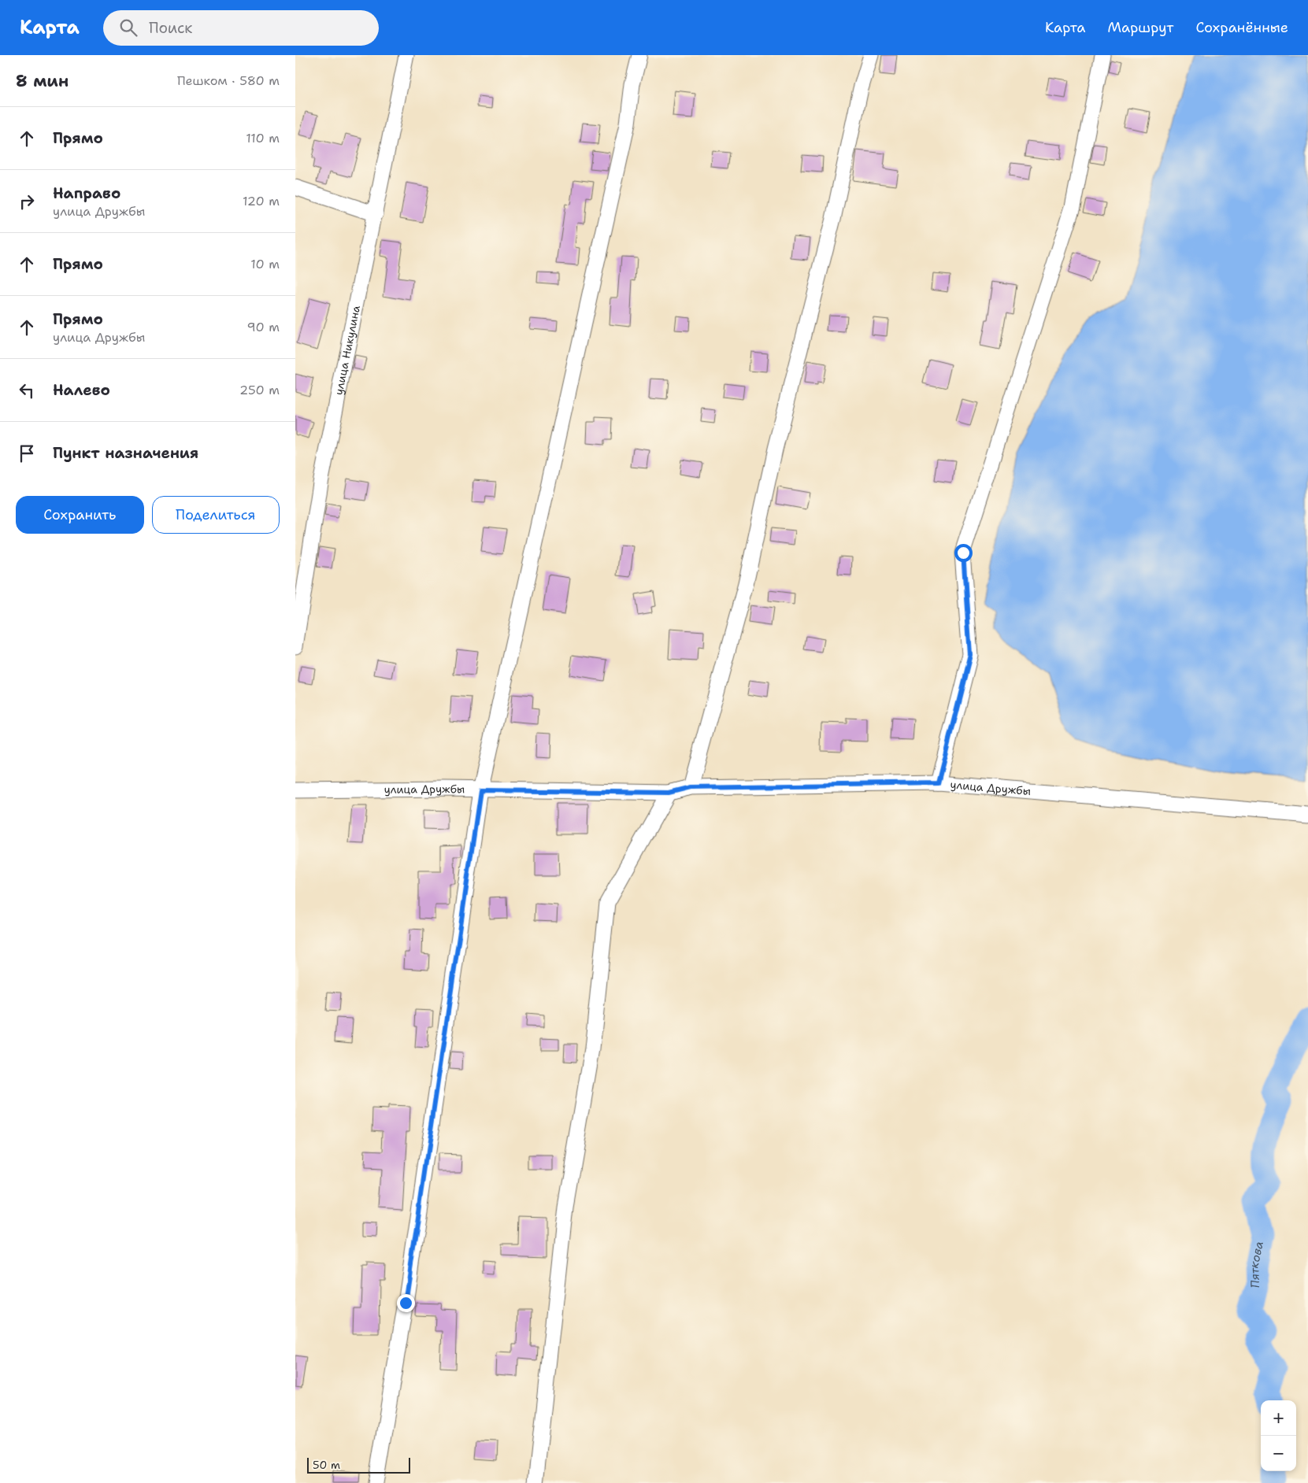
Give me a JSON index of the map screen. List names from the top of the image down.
{
  "streets": {
    "street": ["улица Никулина", "улица Дружбы"]
  },
  "water": ["Пяткова"],
  "scale_bar": "50 m",
  "page": {
    "header": "Карта",
    "search": "Поиск",
    "nav": ["Карта", "Маршрут", "Сохранённые"],
    "heading": ["8 мин", "Пешком · 580 m"],
    "list": [
      ["Прямо", "110 m"],
      ["Направо", "улица Дружбы", "120 m"],
      ["Прямо", "10 m"],
      ["Прямо", "улица Дружбы", "90 m"],
      ["Налево", "250 m"],
      "Пункт назначения"
    ],
    "buttons": ["Сохранить", "Поделиться"],
    "map_buttons": ["+", "−"],
    "scale": "50 m"
  }
}
